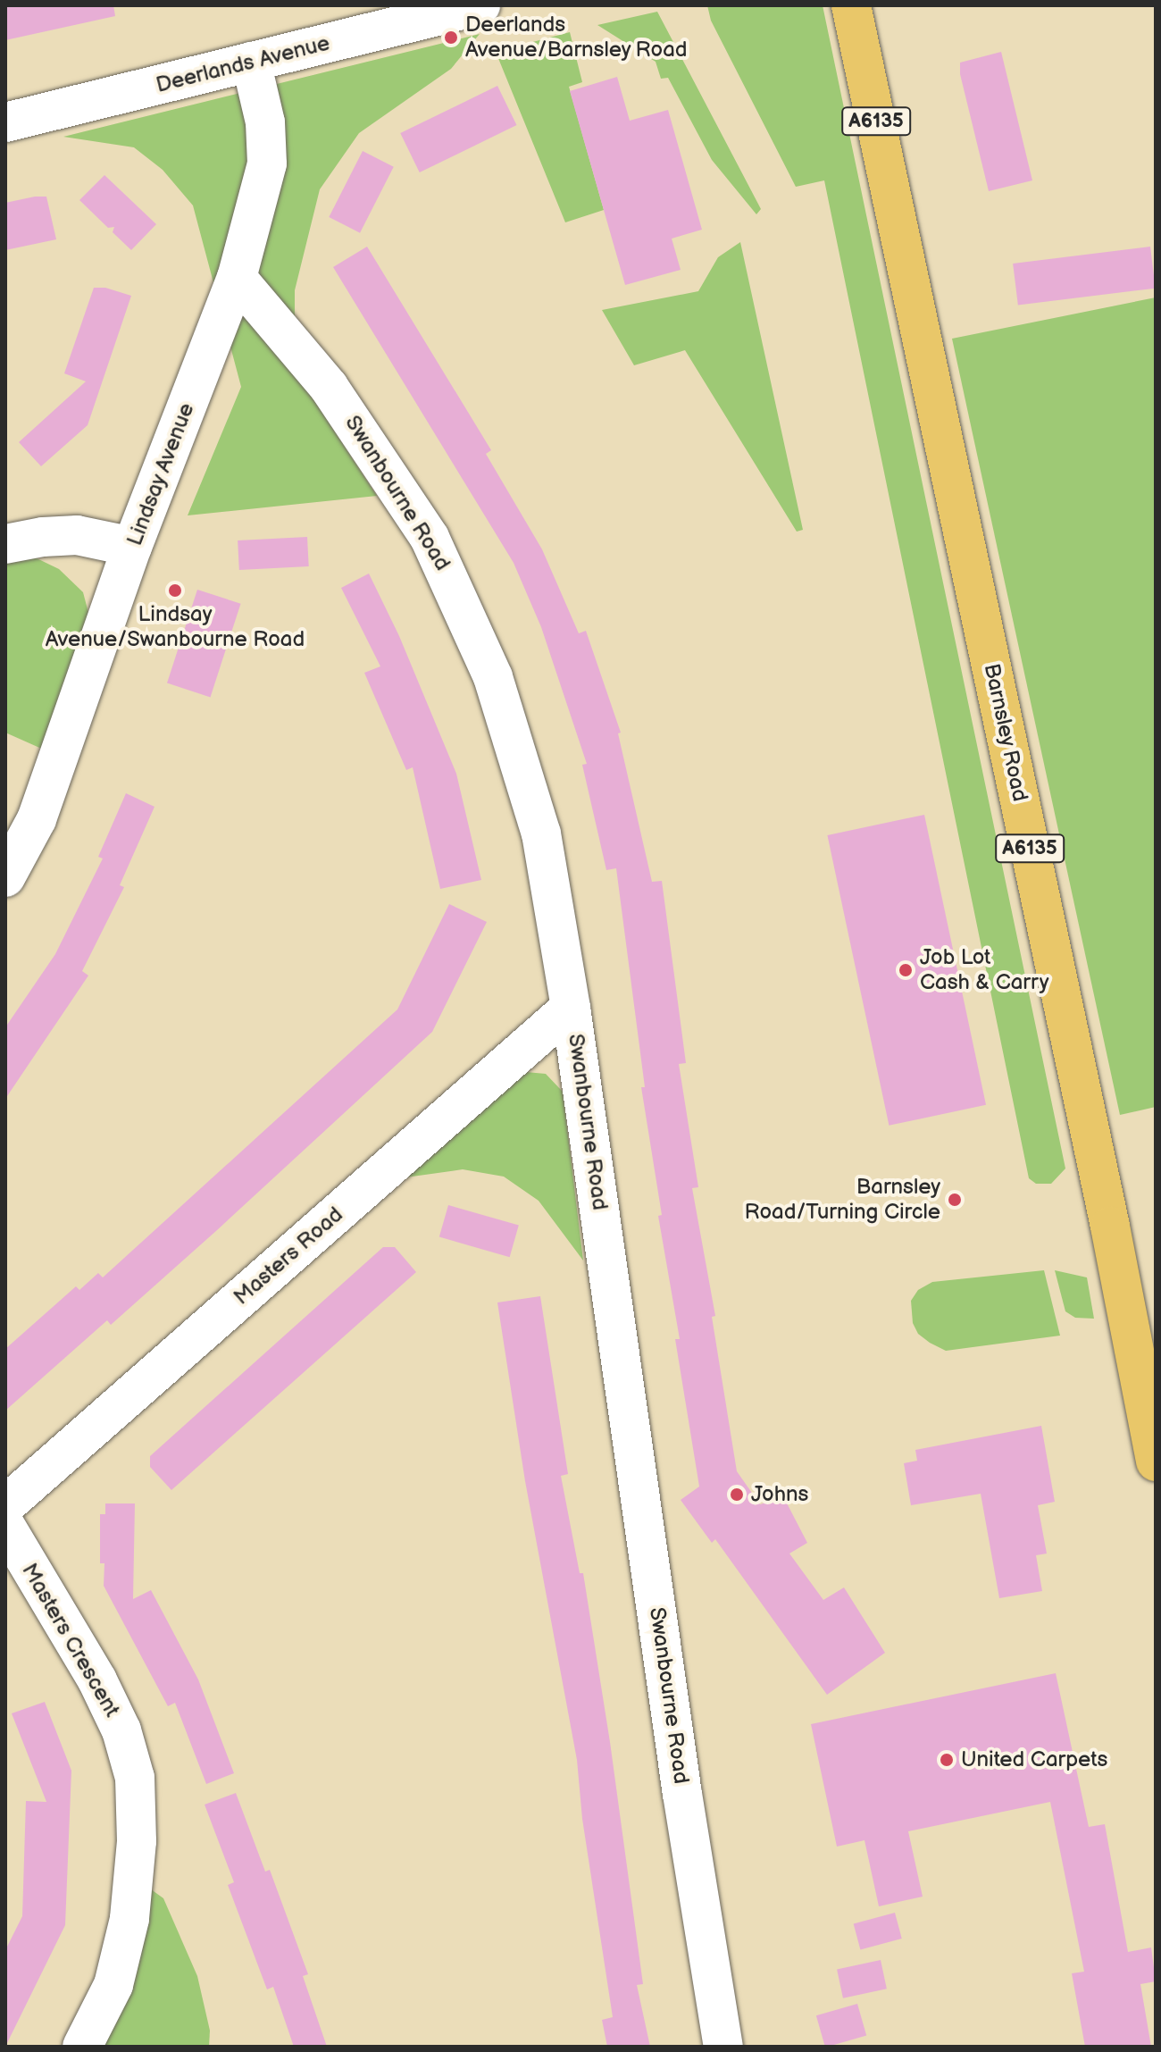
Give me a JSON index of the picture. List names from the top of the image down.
{
  "streets": {
    "main road": ["A6135", "Barnsley Road"],
    "street": [
      "Deerlands Avenue",
      "Lindsay Avenue",
      "Swanbourne Road",
      "Masters Road",
      "Masters Crescent"
    ]
  },
  "crossings": [
    ["Deerlands Avenue", "Lindsay Avenue"],
    ["Lindsay Avenue", "Swanbourne Road"],
    ["Swanbourne Road", "Masters Road"]
  ],
  "places": [
    "Deerlands Avenue/Barnsley Road",
    "Lindsay Avenue/Swanbourne Road",
    "Job Lot Cash & Carry",
    "Barnsley Road/Turning Circle",
    "Johns",
    "United Carpets"
  ]
}
